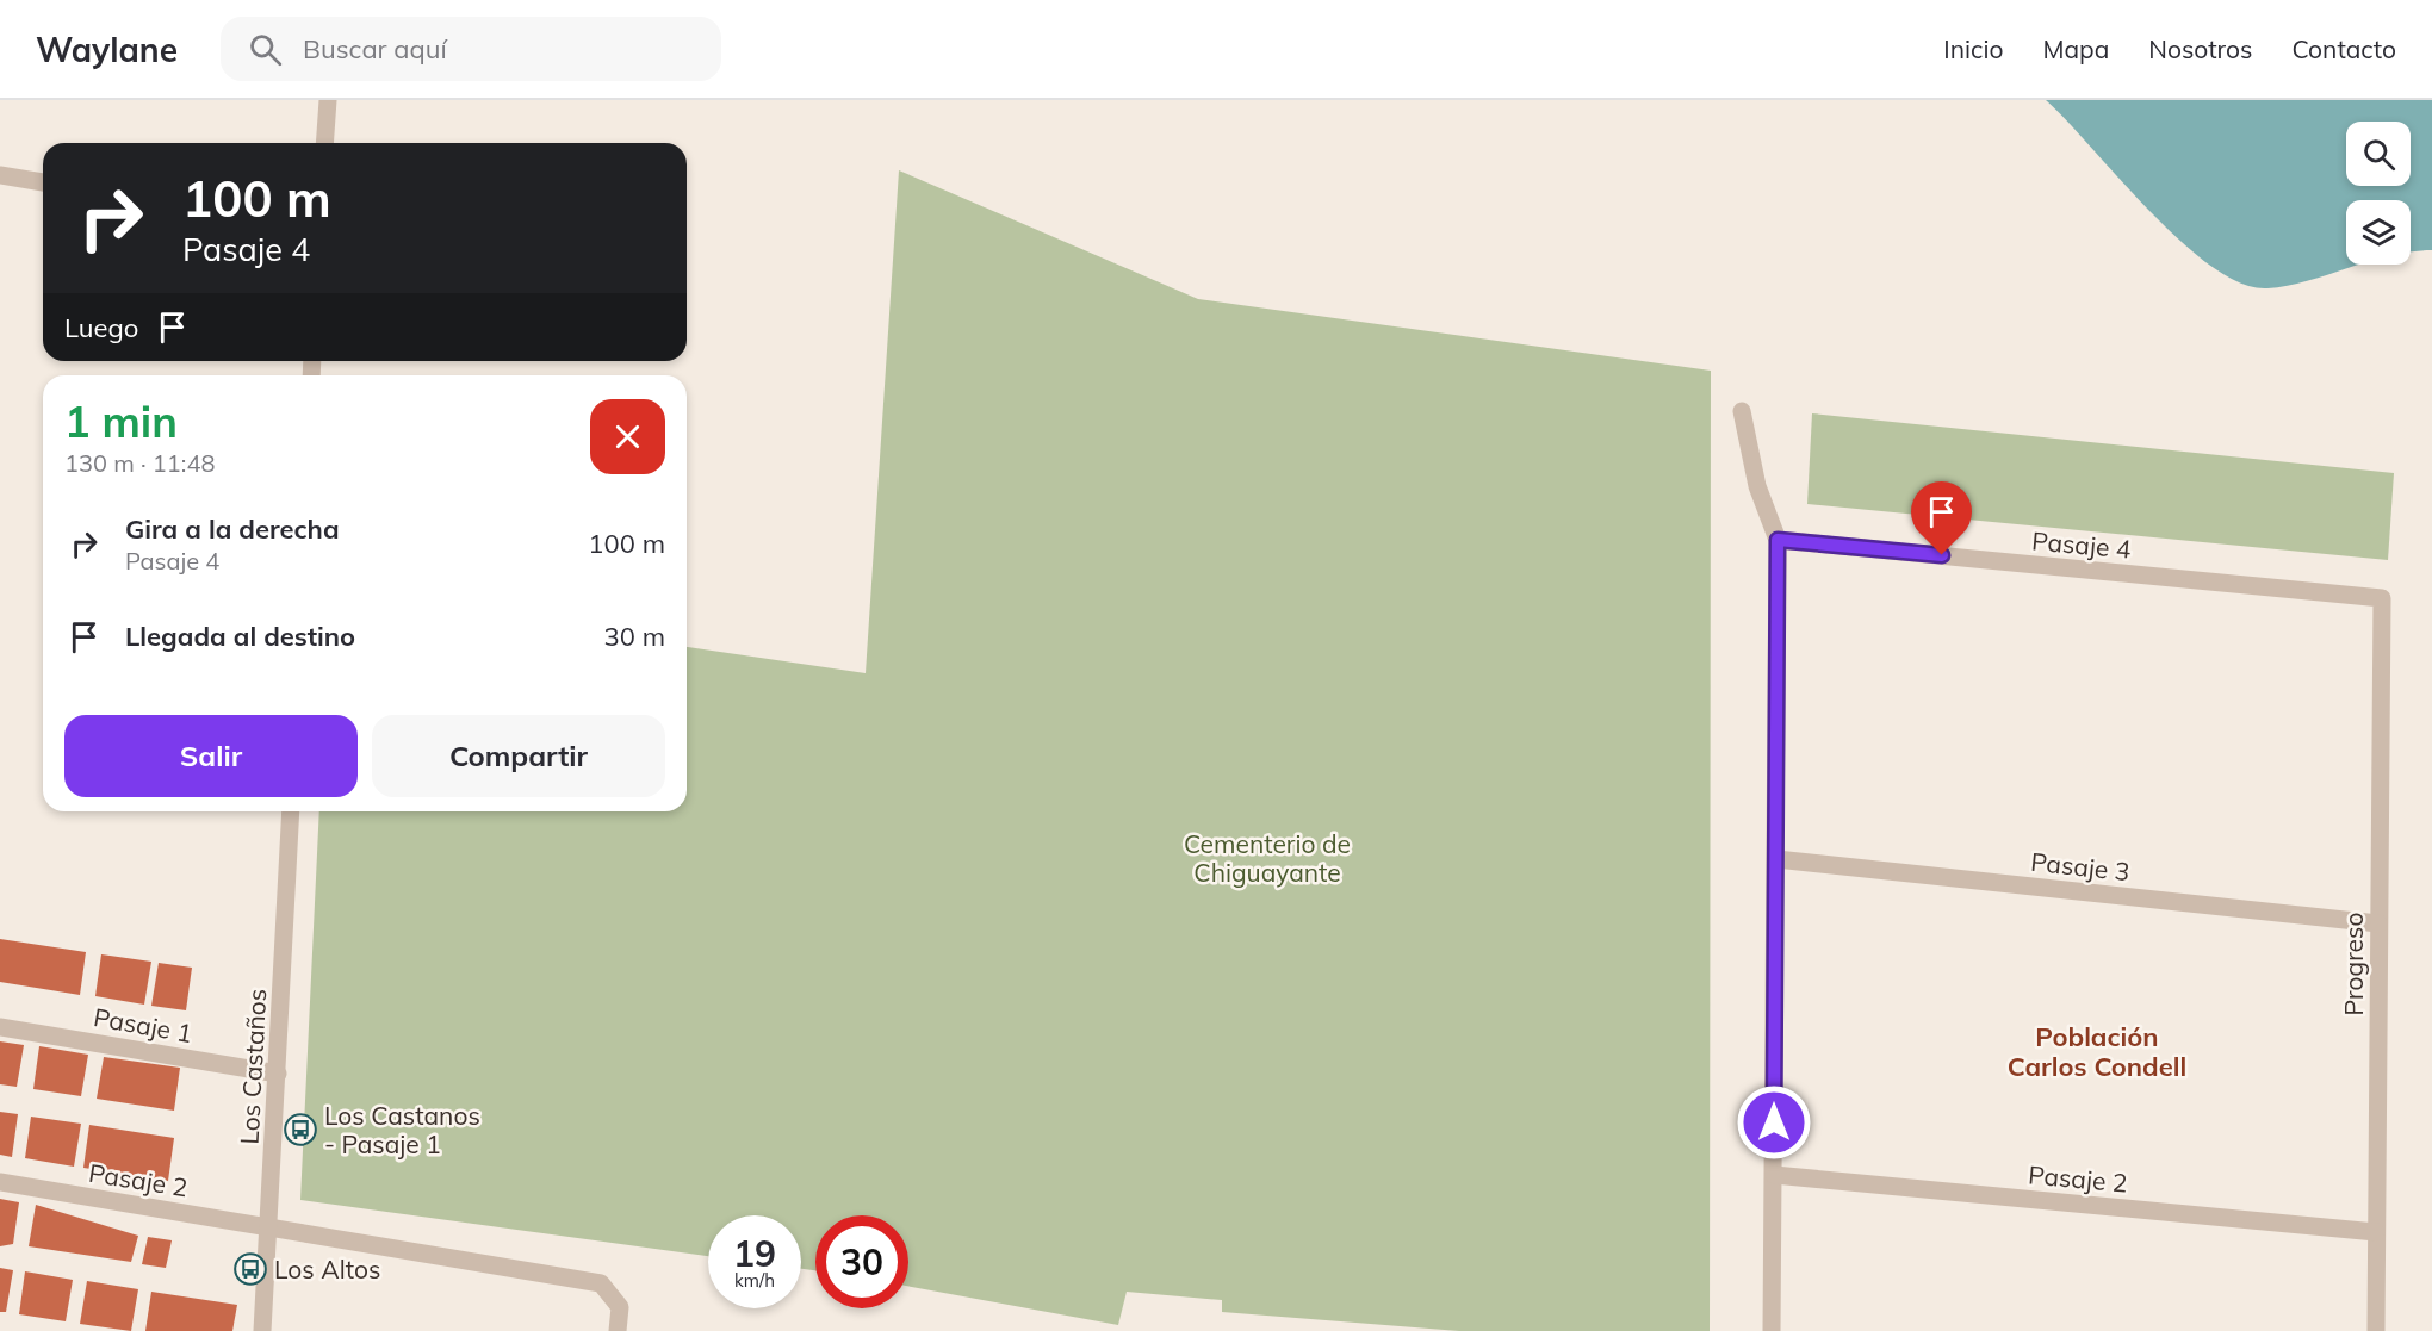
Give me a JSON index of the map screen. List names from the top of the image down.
{
  "streets": {
    "street": [
      "Pasaje 4",
      "Pasaje 3",
      "Progreso",
      "Pasaje 1",
      "Los Castaños",
      "Pasaje 2"
    ]
  },
  "crossings": [
    ["Pasaje 4", "Progreso"],
    ["Pasaje 3", "Progreso"],
    ["Progreso", "Pasaje 2"],
    ["Pasaje 1", "Los Castaños"],
    ["Los Castaños", "Pasaje 2"]
  ],
  "districts": ["Población Carlos Condell"],
  "parks": ["Cementerio de Chiguayante"],
  "places": {
    "bus stop": ["Los Castanos - Pasaje 1", "Los Altos"]
  },
  "page": {
    "header": "Waylane",
    "search": "Buscar aquí",
    "nav": [
      "Inicio",
      "Mapa",
      "Nosotros",
      "Contacto"
    ],
    "turn": ["100 m", "Pasaje 4"],
    "then": "Luego",
    "heading": ["1 min", "130 m · 11:48"],
    "list": [
      {
        "name": "Gira a la derecha",
        "note": "Pasaje 4",
        "value": "100 m"
      },
      {
        "name": "Llegada al destino",
        "value": "30 m"
      }
    ],
    "buttons": ["Salir", "Compartir"],
    "speed": "19 km/h",
    "limit": "30"
  }
}
